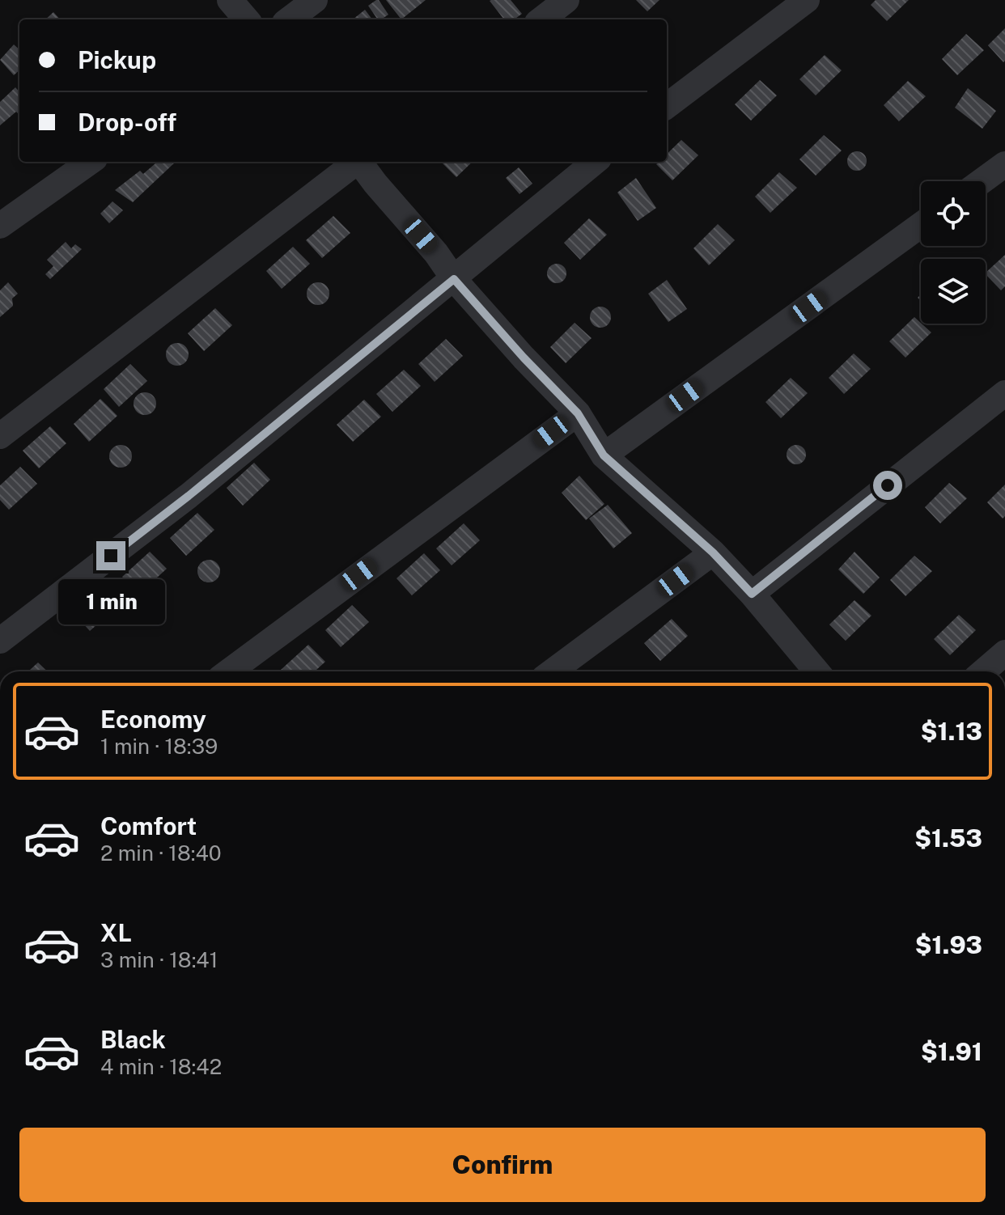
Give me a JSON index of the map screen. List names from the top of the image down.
{
  "page": {
    "banner": ["Pickup", "Drop-off"],
    "bubble": "1 min",
    "list": [
      {
        "name": "Economy",
        "note": "1 min · 18:39",
        "value": "$1.13"
      },
      {
        "name": "Comfort",
        "note": "2 min · 18:40",
        "value": "$1.53"
      },
      {
        "name": "XL",
        "note": "3 min · 18:41",
        "value": "$1.93"
      },
      {
        "name": "Black",
        "note": "4 min · 18:42",
        "value": "$1.91"
      }
    ],
    "buttons": "Confirm"
  }
}
